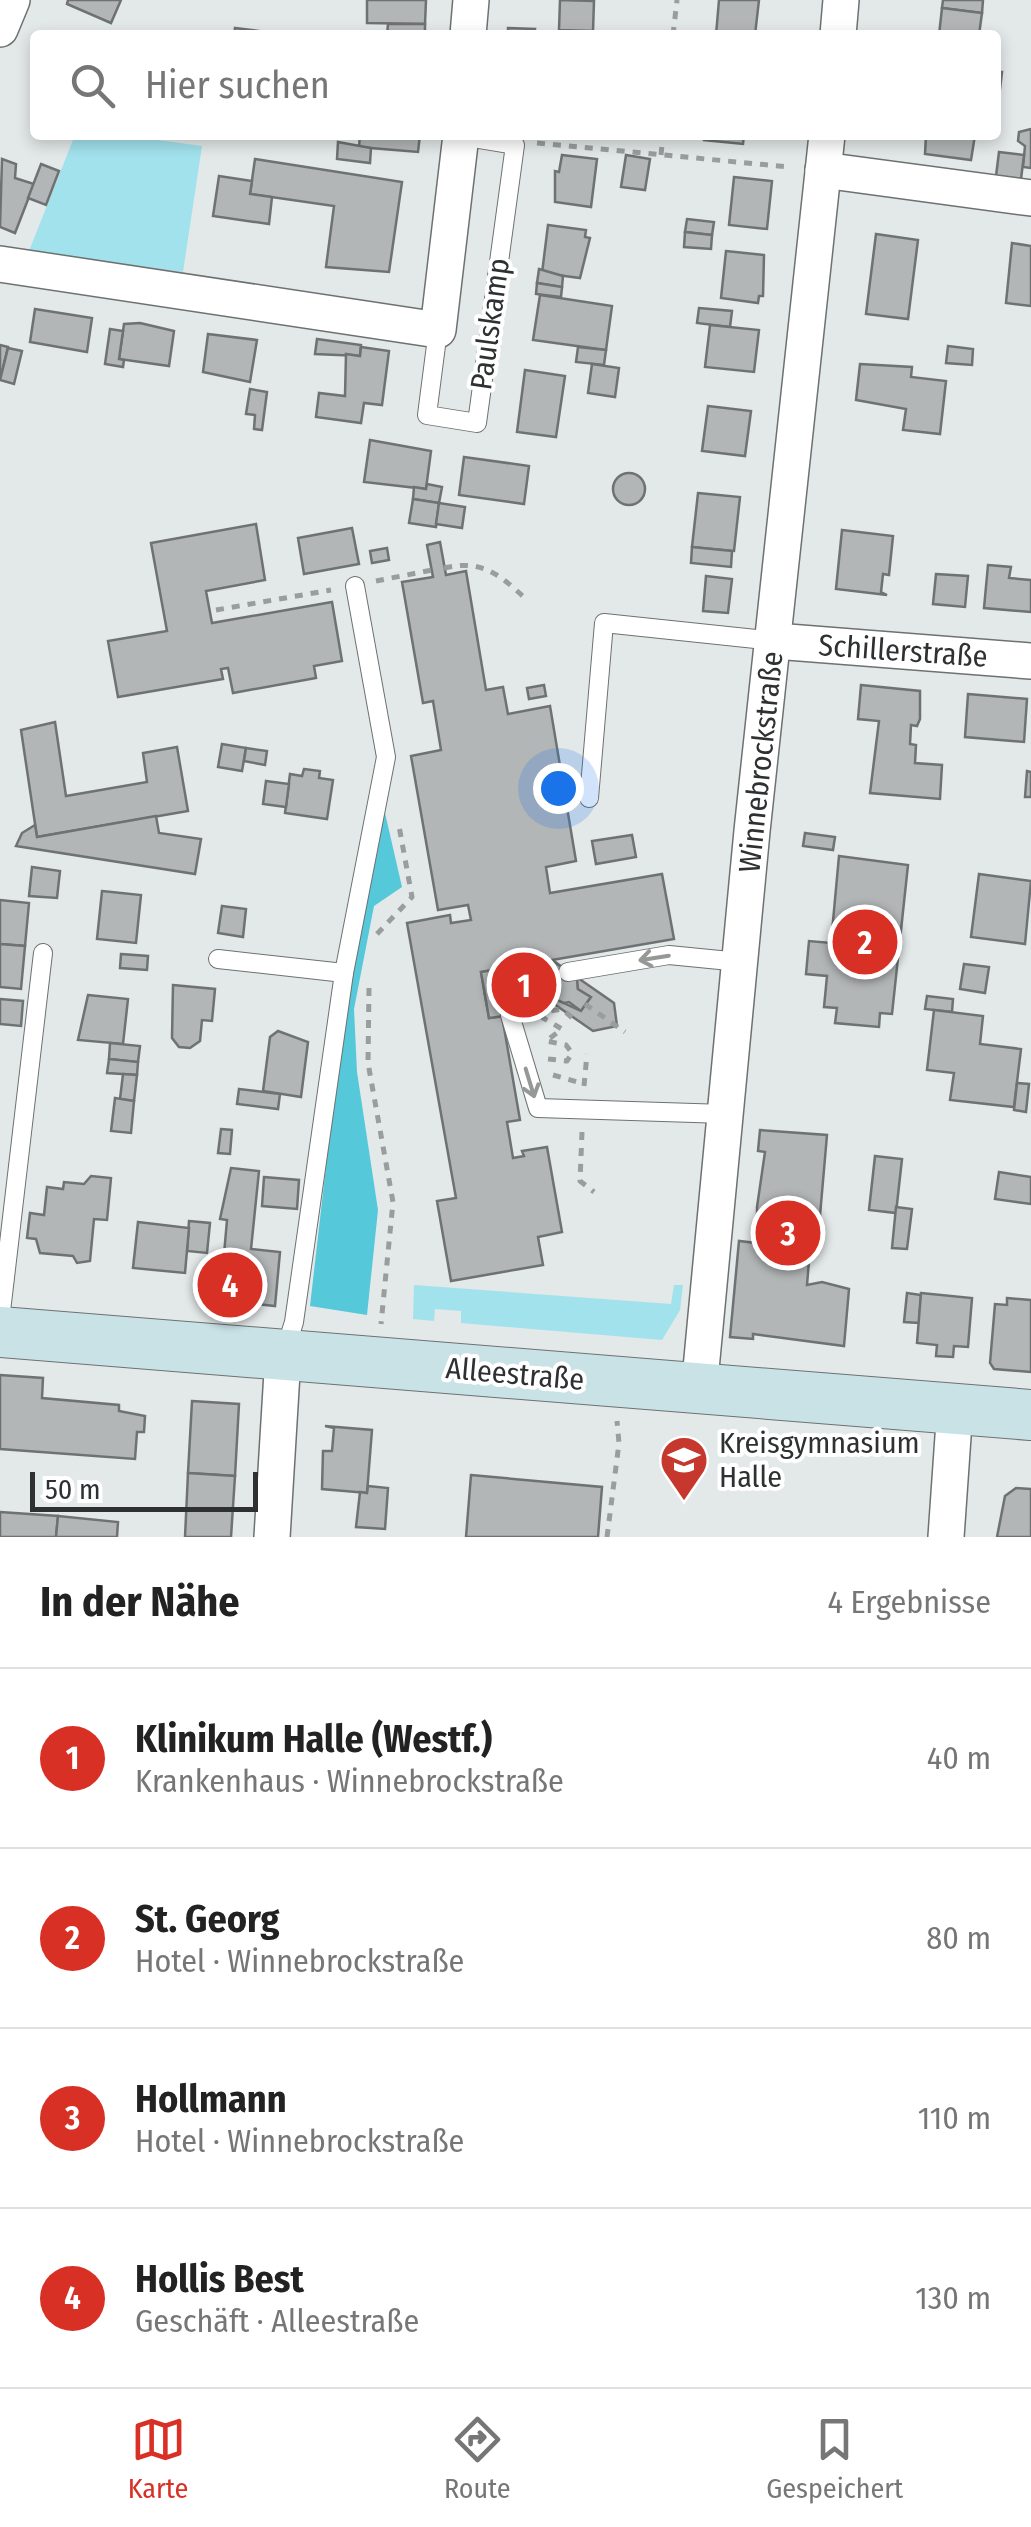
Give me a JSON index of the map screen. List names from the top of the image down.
{
  "streets": {
    "street": [
      "Paulskamp",
      "Schillerstraße",
      "Winnebrockstraße",
      "Alleestraße"
    ]
  },
  "crossings": [
    ["Schillerstraße", "Winnebrockstraße"],
    ["Winnebrockstraße", "Alleestraße"]
  ],
  "places": {
    "school or university": ["Kreisgymnasium Halle"]
  },
  "scale_bar": "50 m",
  "page": {
    "search": "Hier suchen",
    "pins": [
      "2",
      "1",
      "3",
      "4"
    ],
    "scale": "50 m",
    "heading": ["In der Nähe", "4 Ergebnisse"],
    "list": [
      {
        "mark": "1",
        "name": "Klinikum Halle (Westf.)",
        "note": "Krankenhaus · Winnebrockstraße",
        "value": "40 m"
      },
      {
        "mark": "2",
        "name": "St. Georg",
        "note": "Hotel · Winnebrockstraße",
        "value": "80 m"
      },
      {
        "mark": "3",
        "name": "Hollmann",
        "note": "Hotel · Winnebrockstraße",
        "value": "110 m"
      },
      {
        "mark": "4",
        "name": "Hollis Best",
        "note": "Geschäft · Alleestraße",
        "value": "130 m"
      }
    ],
    "nav": ["Karte", "Route", "Gespeichert"]
  }
}
